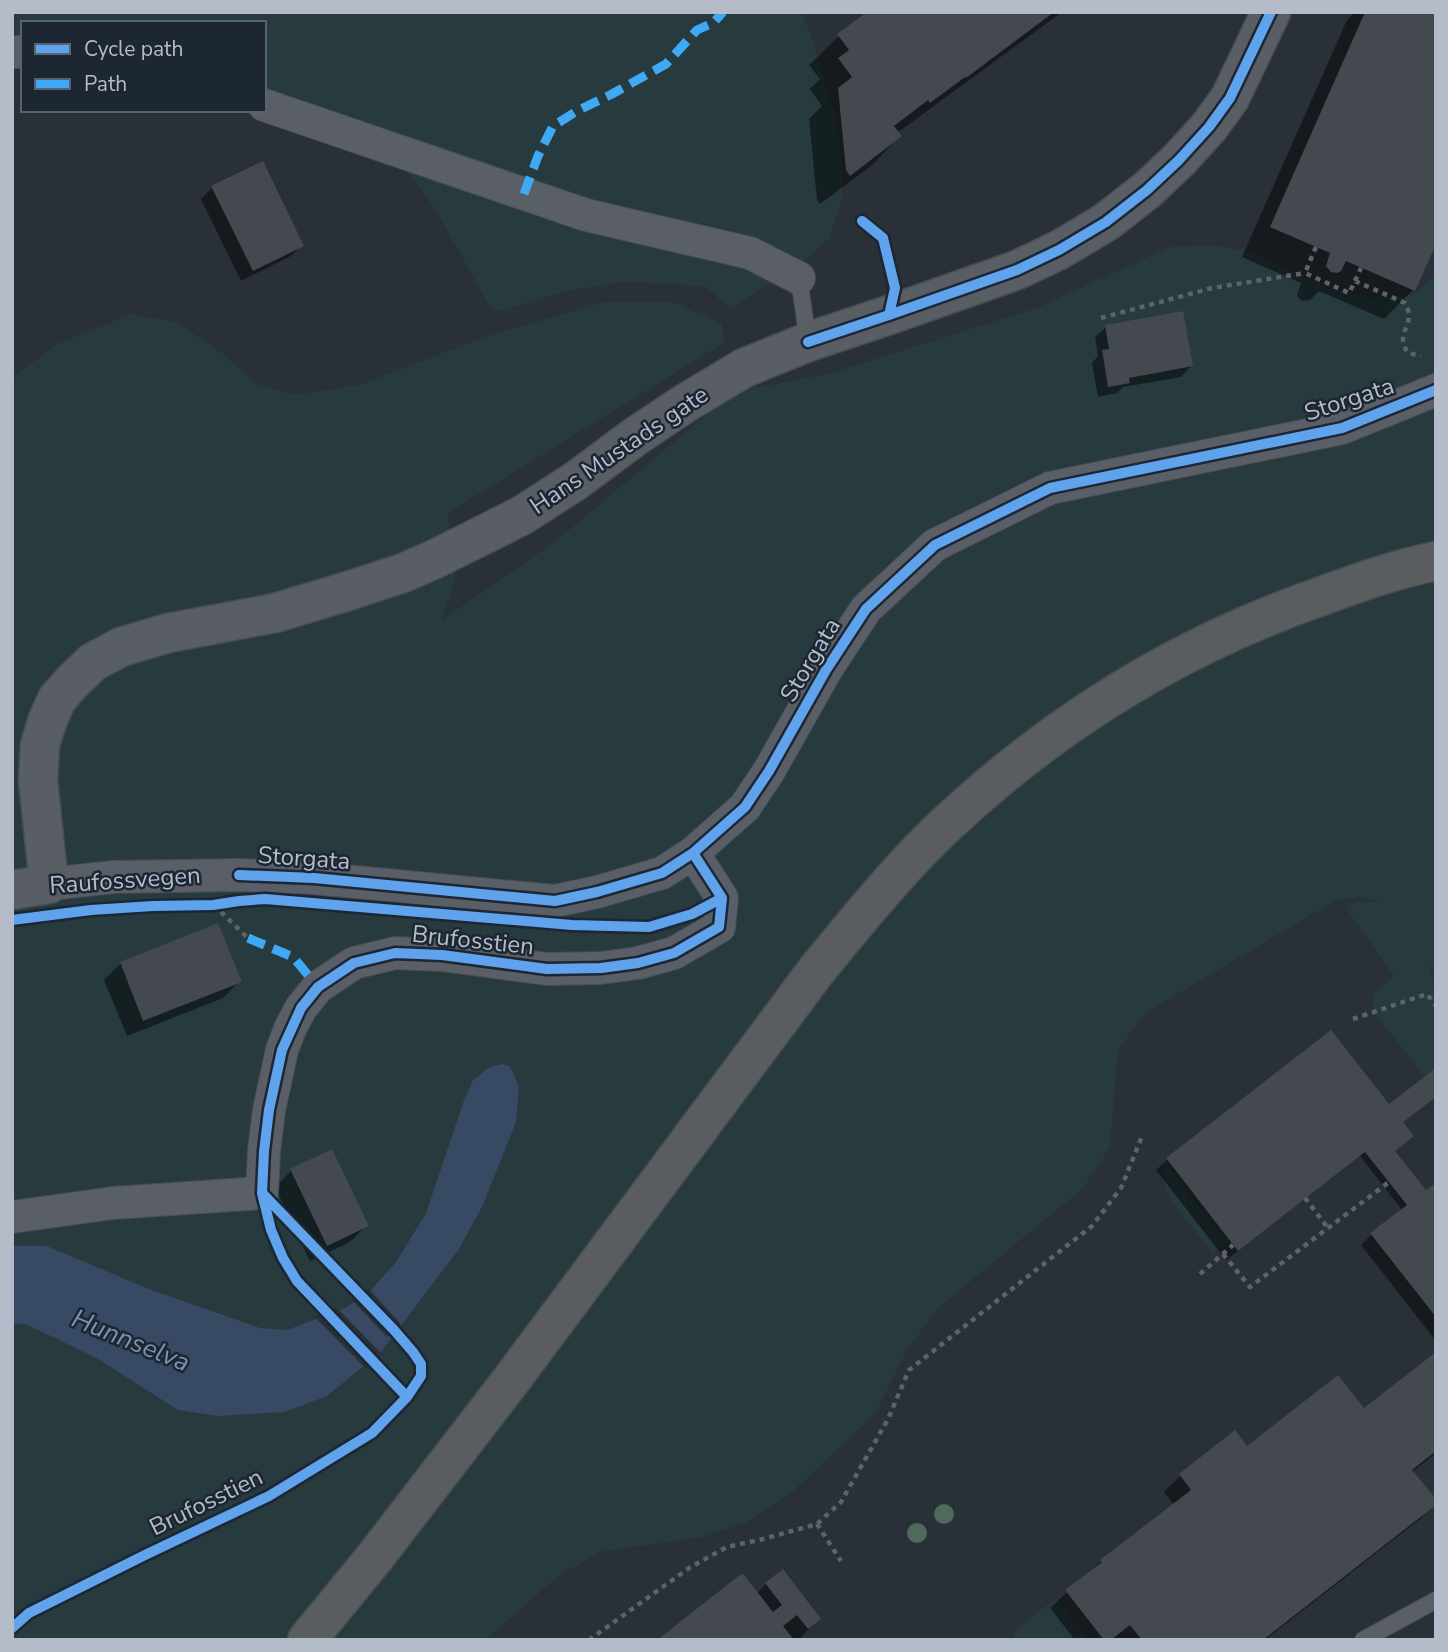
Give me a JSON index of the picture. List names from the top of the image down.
{
  "streets": {
    "main road": ["Hans Mustads gate", "Raufossvegen"],
    "street": ["Storgata", "Brufosstien"]
  },
  "crossings": [
    ["Storgata", "Raufossvegen"],
    ["Storgata", "Brufosstien"],
    ["Hans Mustads gate", "Raufossvegen"]
  ],
  "water": ["Hunnselva"],
  "legend": ["Cycle path", "Path"]
}
